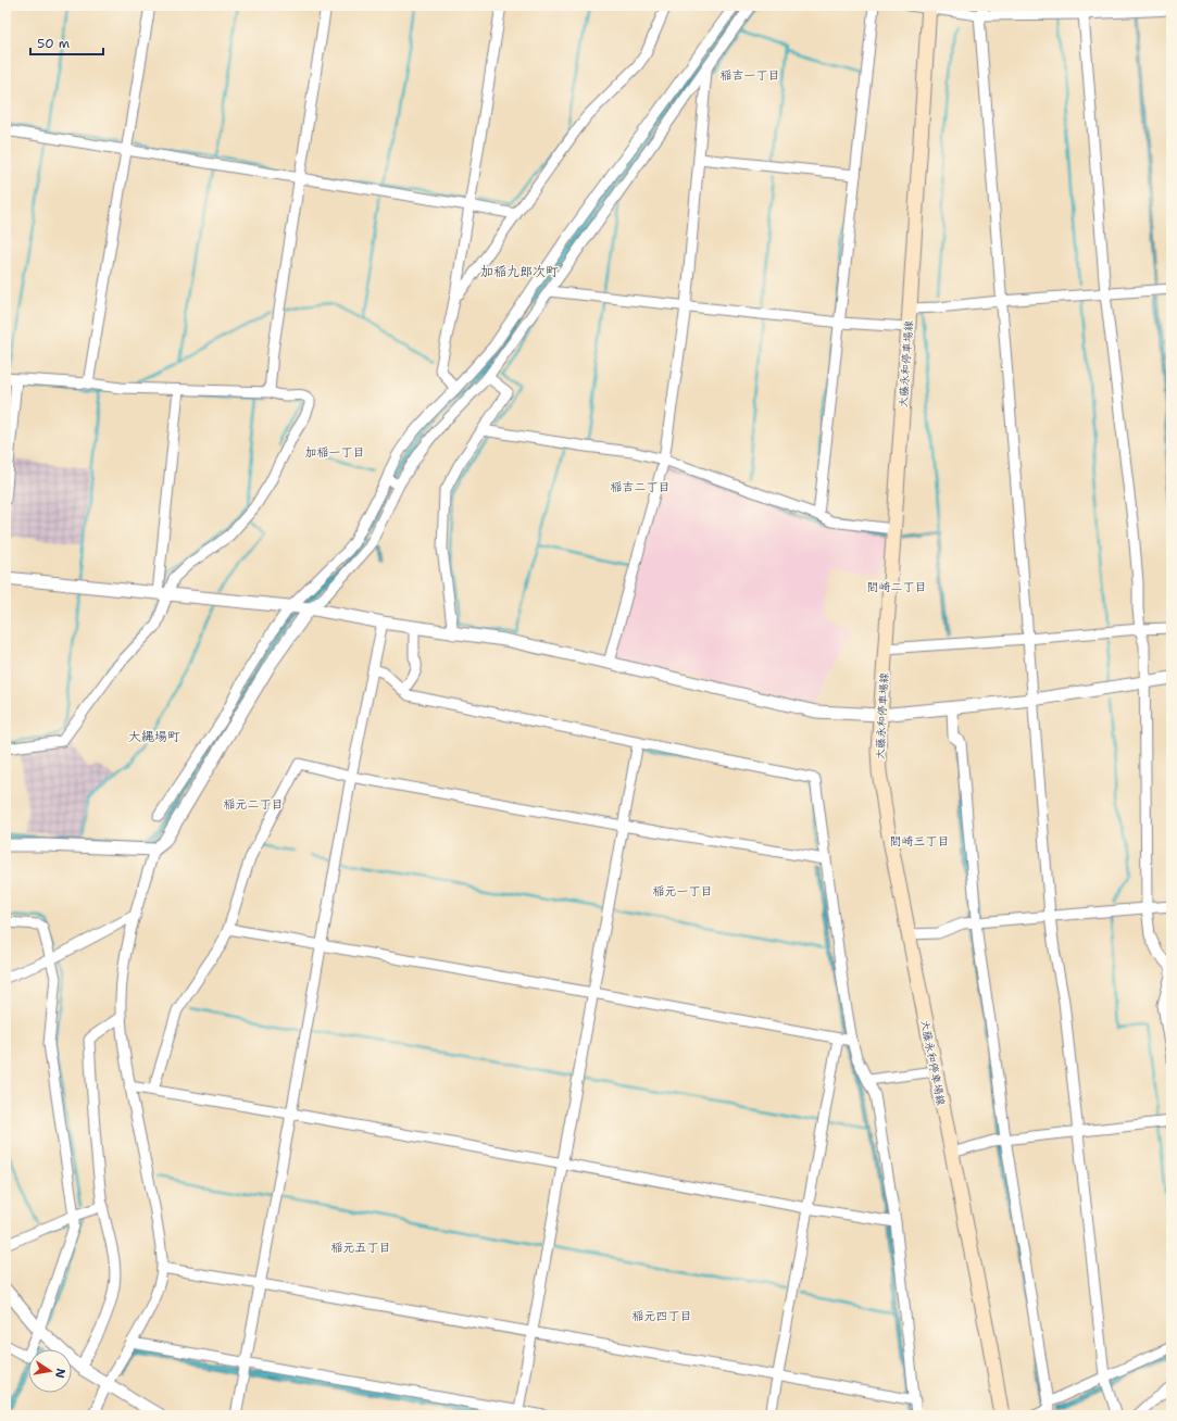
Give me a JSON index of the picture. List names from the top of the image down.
{
  "streets": {
    "main road": ["大藤永和停車場線"]
  },
  "districts": [
    "稲吉一丁目",
    "加稲九郎次町",
    "加稲一丁目",
    "稲吉二丁目",
    "間崎二丁目",
    "大縄場町",
    "稲元二丁目",
    "間崎三丁目",
    "稲元一丁目",
    "稲元五丁目",
    "稲元四丁目"
  ],
  "scale_bar": "50 m",
  "north": "right"
}
